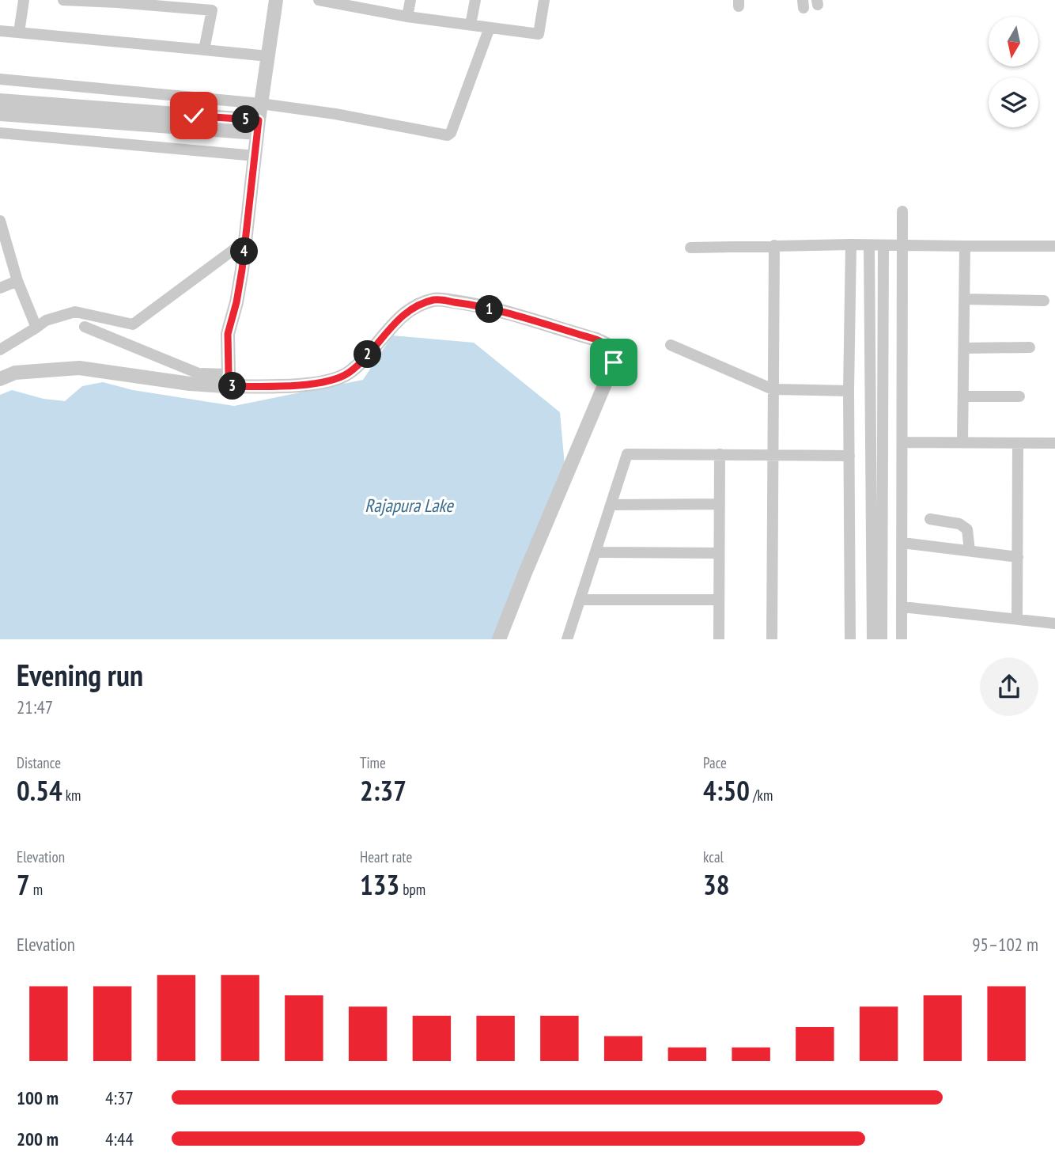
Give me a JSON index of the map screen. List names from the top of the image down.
{
  "water": ["Rajapura Lake"],
  "north": "bottom",
  "page": {
    "pins": [
      "5",
      "4",
      "1",
      "2",
      "3"
    ],
    "heading": ["Evening run", "21:47"],
    "stats": [
      ["Distance", "0.54 km"],
      ["Time", "2:37"],
      ["Pace", "4:50 /km"],
      ["Elevation", "7 m"],
      ["Heart rate", "133 bpm"],
      ["kcal", "38"]
    ],
    "chart": ["Elevation", "95–102 m"],
    "list": [
      {
        "name": "100 m",
        "note": "4:37"
      },
      {
        "name": "200 m",
        "note": "4:44"
      }
    ]
  }
}
